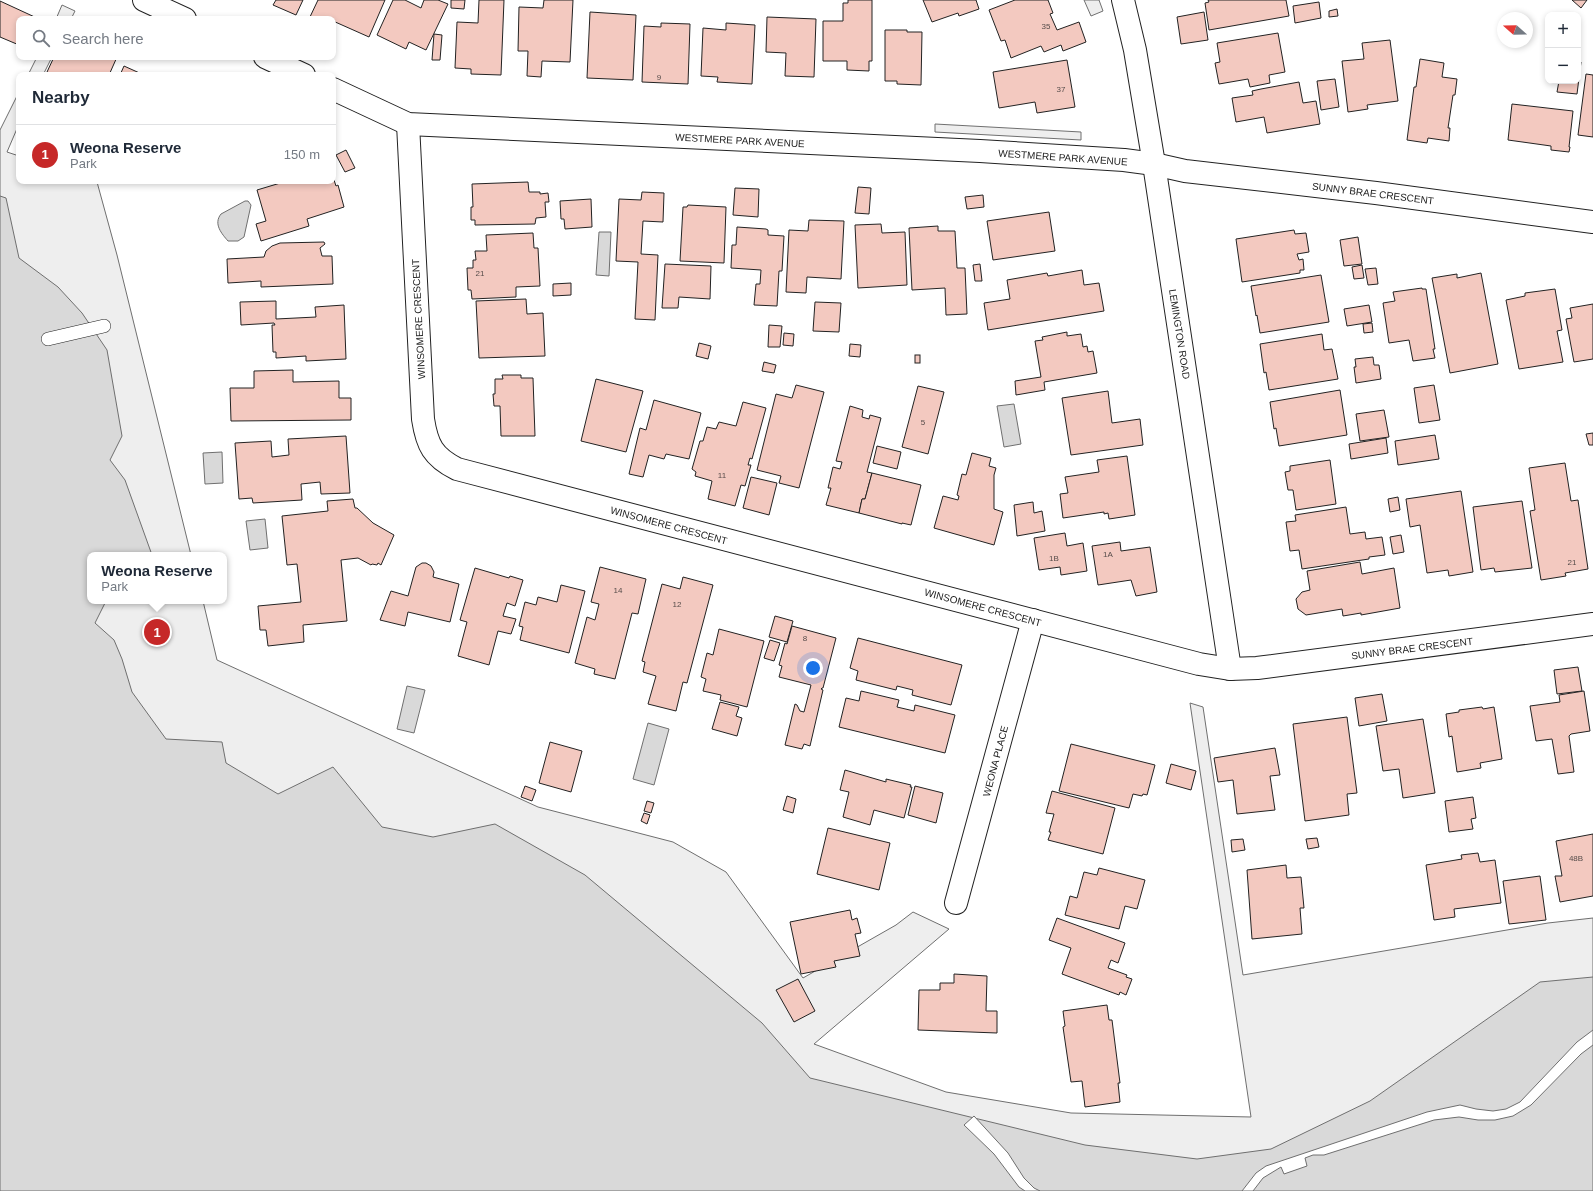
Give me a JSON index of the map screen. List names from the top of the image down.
{
  "streets": {
    "street": [
      "WESTMERE PARK AVENUE",
      "SUNNY BRAE CRESCENT",
      "WINSOMERE CRESCENT",
      "LEMINGTON ROAD",
      "WEONA PLACE"
    ]
  },
  "crossings": [
    ["WESTMERE PARK AVENUE", "SUNNY BRAE CRESCENT"],
    ["WESTMERE PARK AVENUE", "WINSOMERE CRESCENT"],
    ["WESTMERE PARK AVENUE", "LEMINGTON ROAD"],
    ["SUNNY BRAE CRESCENT", "WINSOMERE CRESCENT"],
    ["SUNNY BRAE CRESCENT", "LEMINGTON ROAD"],
    ["WINSOMERE CRESCENT", "LEMINGTON ROAD"],
    ["WINSOMERE CRESCENT", "WEONA PLACE"]
  ],
  "house_numbers": [
    "35",
    "9",
    "37",
    "21",
    "5",
    "11",
    "1A",
    "1B",
    "21",
    "14",
    "12",
    "8",
    "48B"
  ],
  "north": "left",
  "page": {
    "map_buttons": ["+", "−"],
    "search": "Search here",
    "heading": "Nearby",
    "list": [
      {
        "mark": "1",
        "name": "Weona Reserve",
        "note": "Park",
        "value": "150 m"
      }
    ],
    "popup": ["Weona Reserve", "Park"],
    "pins": "1"
  }
}
